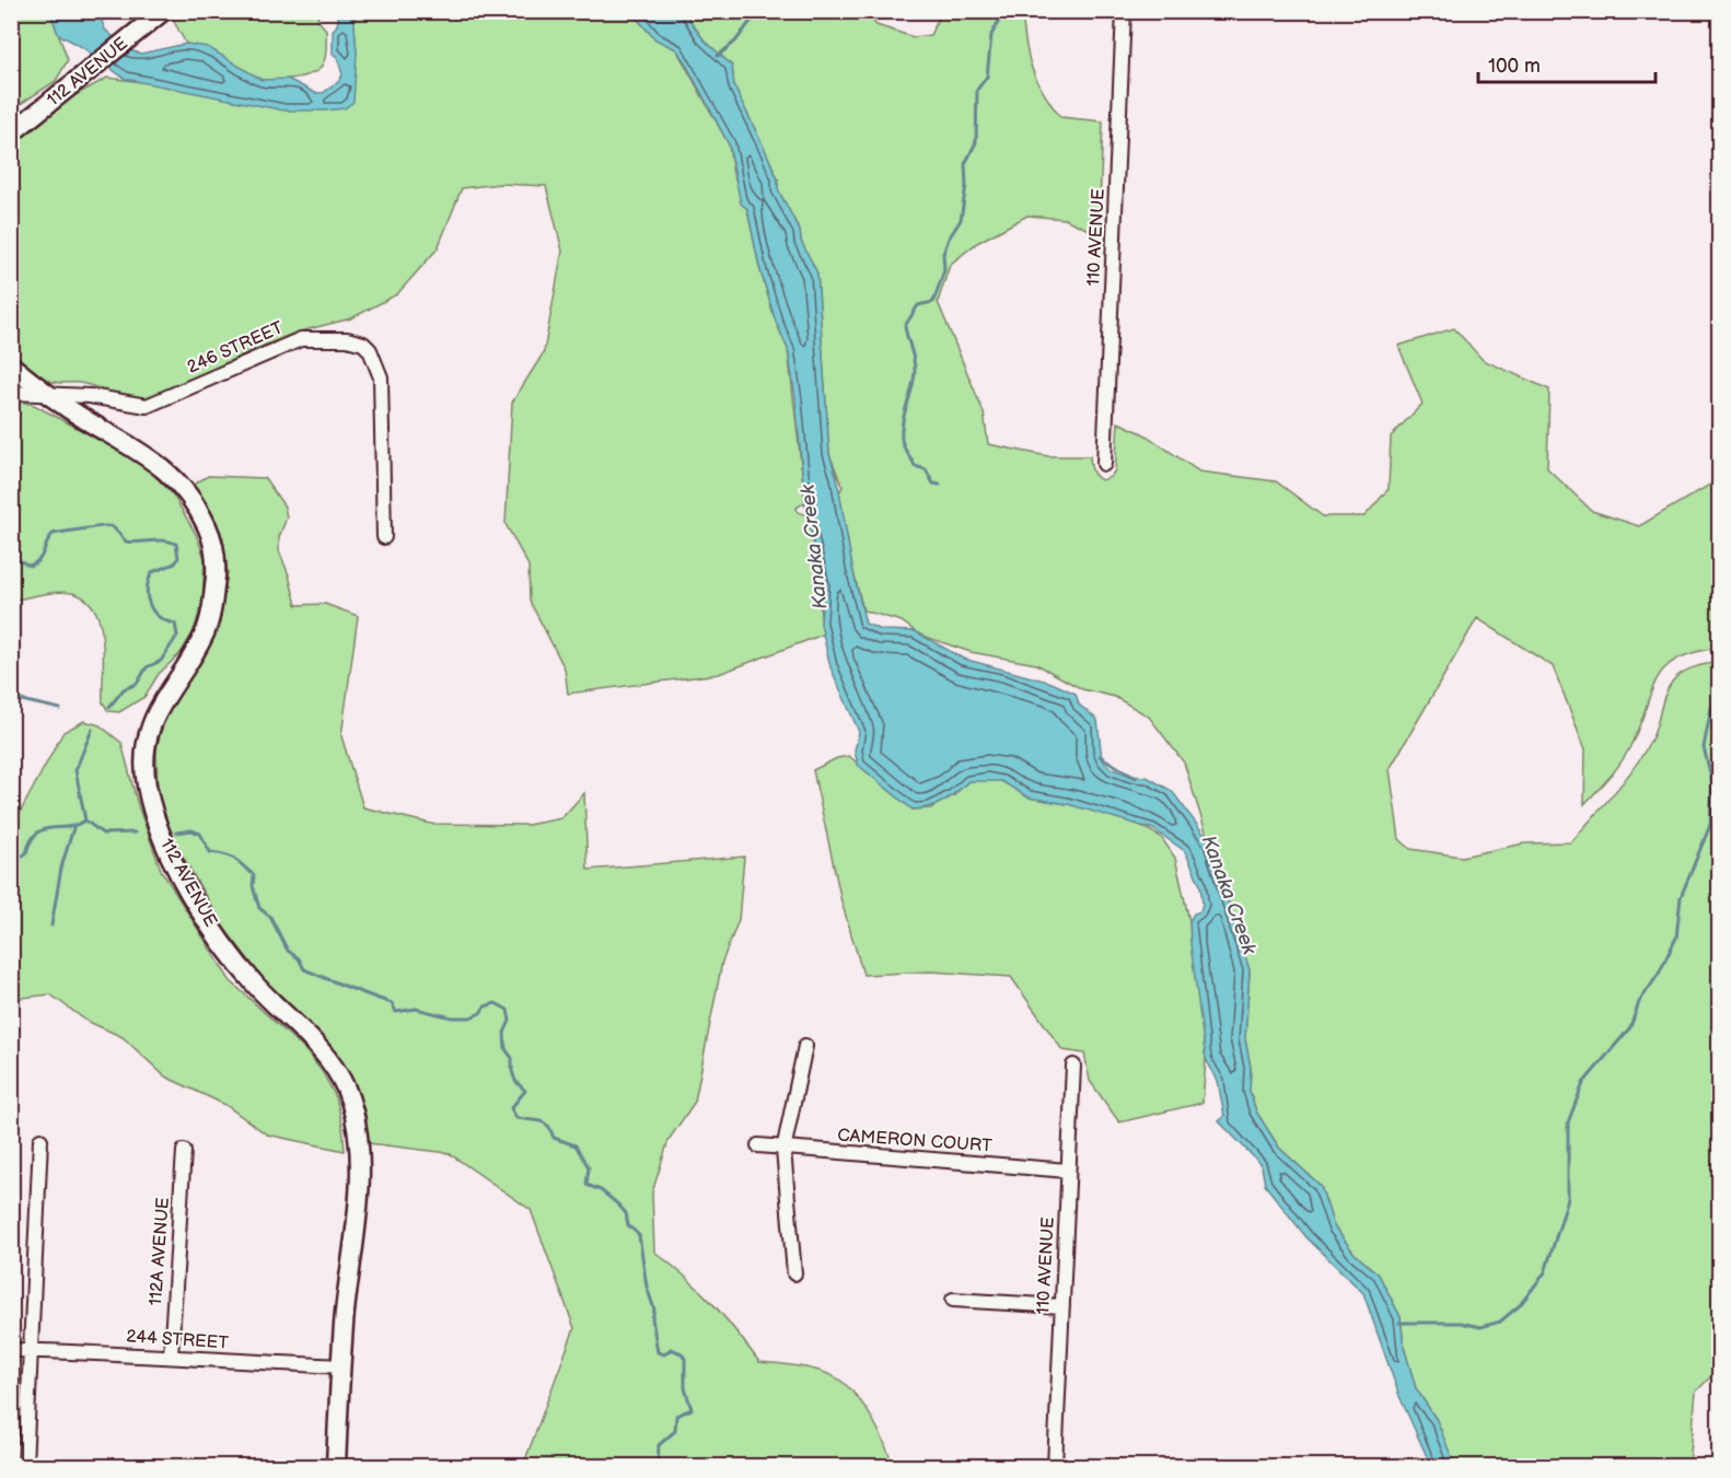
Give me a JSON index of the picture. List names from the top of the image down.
{
  "streets": {
    "main road": ["112 AVENUE"],
    "street": [
      "110 AVENUE",
      "246 STREET",
      "CAMERON COURT",
      "112A AVENUE",
      "244 STREET"
    ]
  },
  "crossings": [
    ["112 AVENUE", "246 STREET"],
    ["112 AVENUE", "244 STREET"],
    ["110 AVENUE", "CAMERON COURT"],
    ["112A AVENUE", "244 STREET"]
  ],
  "water": ["Kanaka Creek"],
  "scale_bar": "100 m"
}
